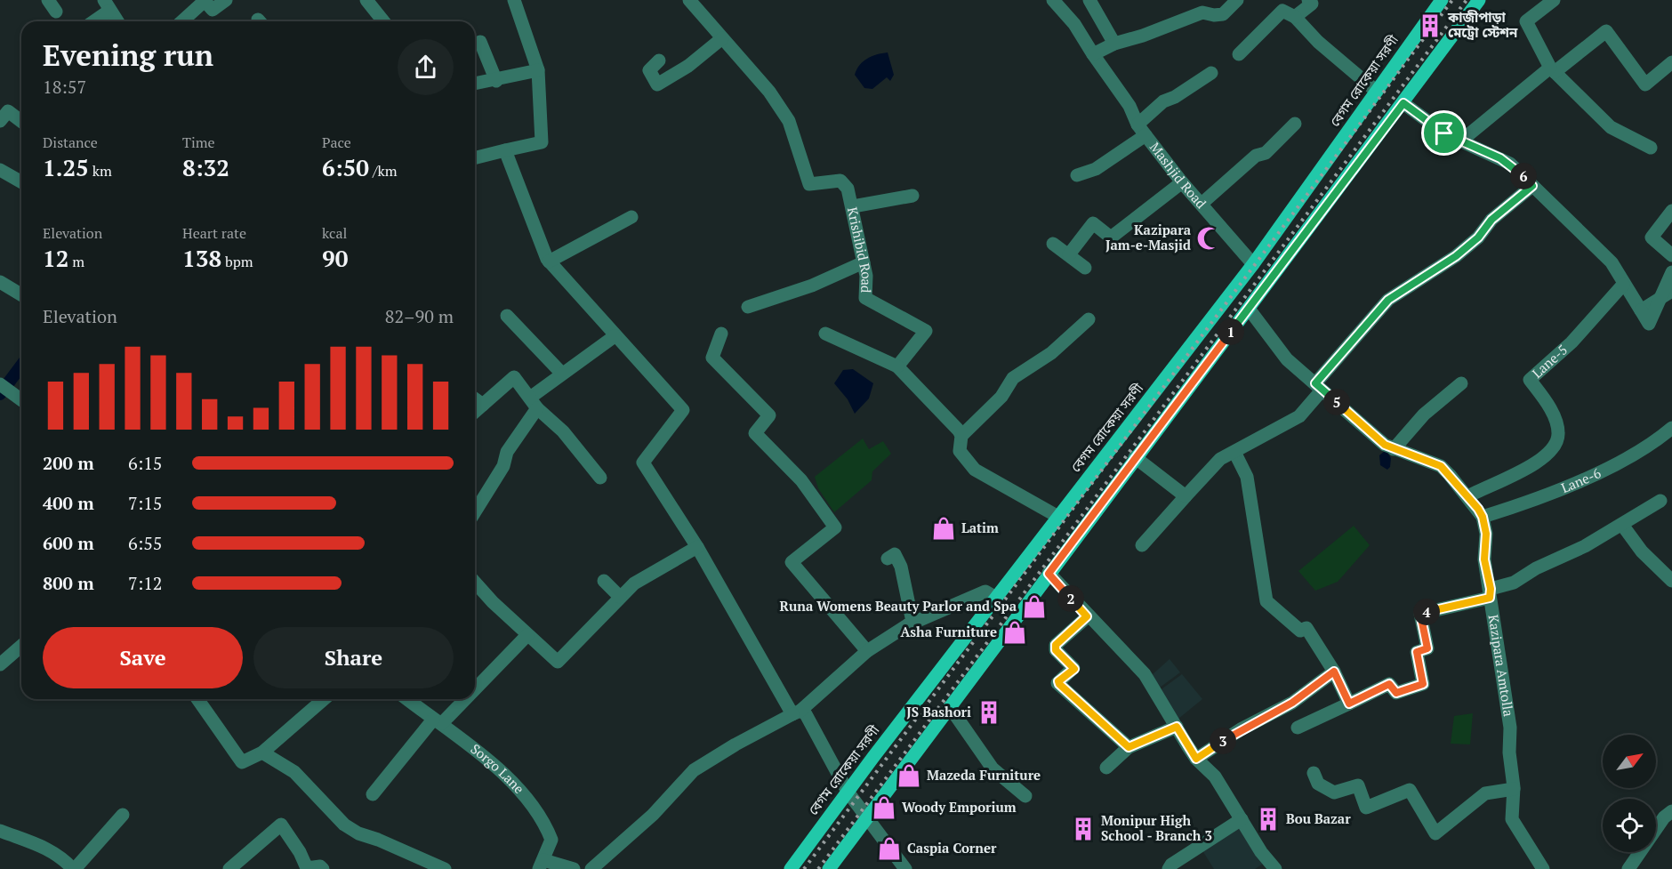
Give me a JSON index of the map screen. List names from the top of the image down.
{
  "streets": {
    "main road": ["বেগম রোকেয়া সরণী"],
    "street": [
      "Mashjid Road",
      "Krishibid Road",
      "Lane-5",
      "Lane-6",
      "Kazipara Amtolla",
      "Sorgo Lane"
    ]
  },
  "crossings": [
    ["বেগম রোকেয়া সরণী", "Mashjid Road"],
    ["Lane-5", "Kazipara Amtolla"],
    ["Lane-6", "Kazipara Amtolla"]
  ],
  "places": {
    "building": [
      "কাজীপাড়া মেট্রো স্টেশন",
      "JS Bashori",
      "Bou Bazar",
      "Monipur High School - Branch 3"
    ],
    "mosque": ["Kazipara Jam-e-Masjid"],
    "shop": [
      "Latim",
      "Runa Womens Beauty Parlor and Spa",
      "Asha Furniture",
      "Mazeda Furniture",
      "Woody Emporium",
      "Caspia Corner"
    ]
  },
  "north": "top right",
  "page": {
    "heading": ["Evening run", "18:57"],
    "stats": [
      ["Distance", "1.25 km"],
      ["Time", "8:32"],
      ["Pace", "6:50 /km"],
      ["Elevation", "12 m"],
      ["Heart rate", "138 bpm"],
      ["kcal", "90"]
    ],
    "pins": [
      "6",
      "1",
      "5",
      "2",
      "4",
      "3"
    ],
    "chart": ["Elevation", "82–90 m"],
    "list": [
      {
        "name": "200 m",
        "note": "6:15"
      },
      {
        "name": "400 m",
        "note": "7:15"
      },
      {
        "name": "600 m",
        "note": "6:55"
      },
      {
        "name": "800 m",
        "note": "7:12"
      }
    ],
    "buttons": ["Save", "Share"]
  }
}
